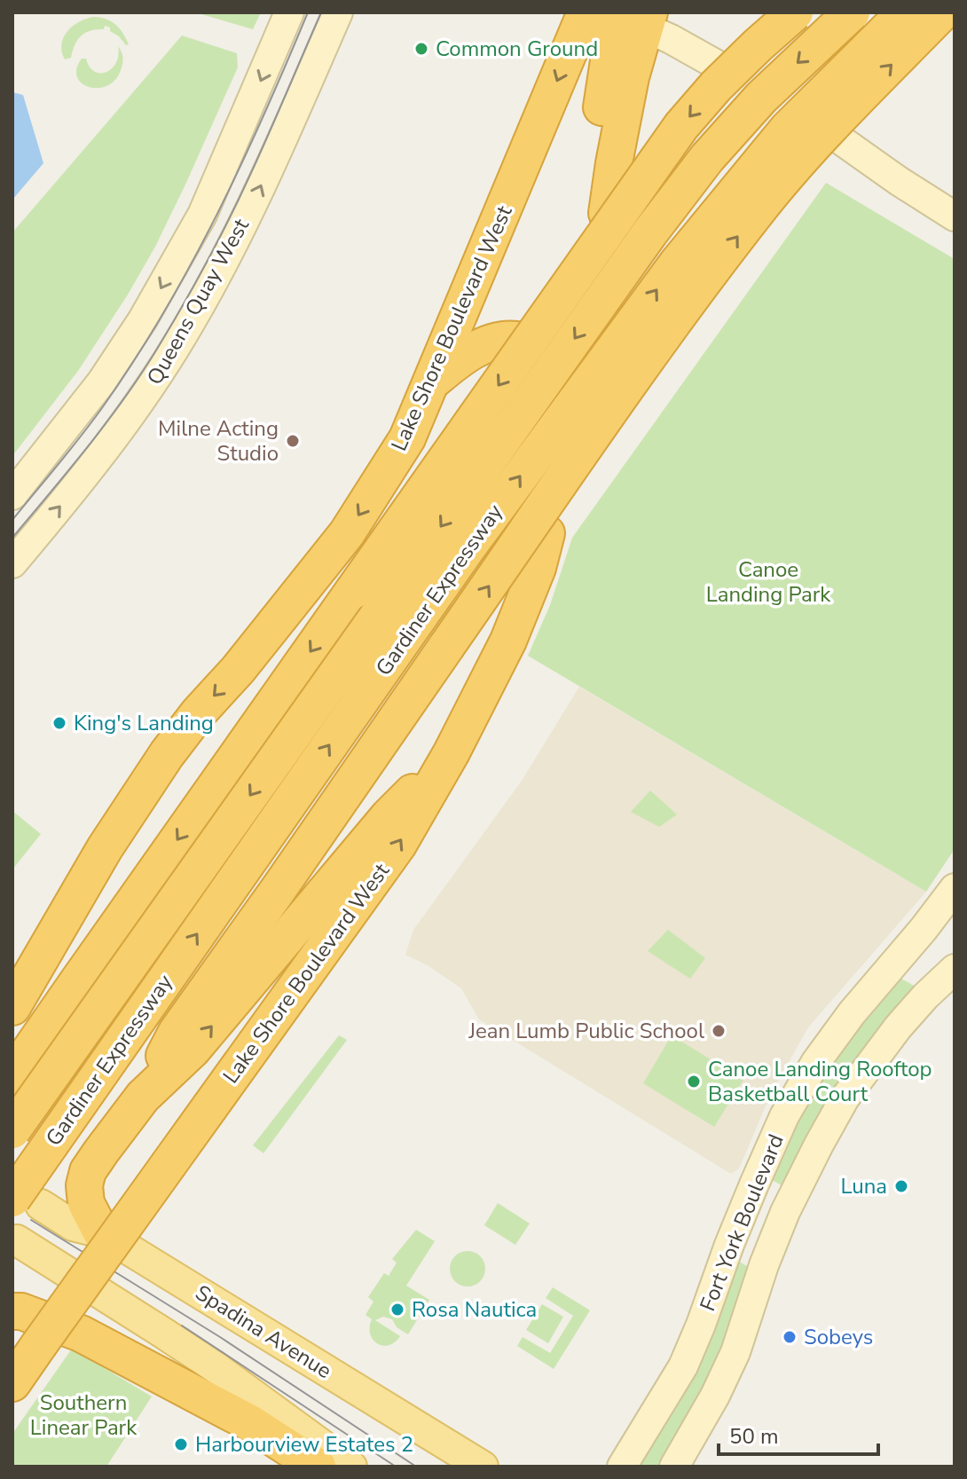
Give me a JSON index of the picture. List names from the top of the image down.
{
  "streets": {
    "highway": ["Lake Shore Boulevard West", "Gardiner Expressway"],
    "main road": ["Spadina Avenue"],
    "street": ["Queens Quay West", "Fort York Boulevard"]
  },
  "crossings": [
    ["Gardiner Expressway", "Spadina Avenue"]
  ],
  "parks": ["Canoe Landing Park", "Southern Linear Park"],
  "places": [
    "Common Ground",
    "Milne Acting Studio",
    "King's Landing",
    "Jean Lumb Public School",
    "Canoe Landing Rooftop Basketball Court",
    "Luna",
    "Rosa Nautica",
    "Sobeys",
    "Harbourview Estates 2"
  ],
  "scale_bar": "50 m"
}
